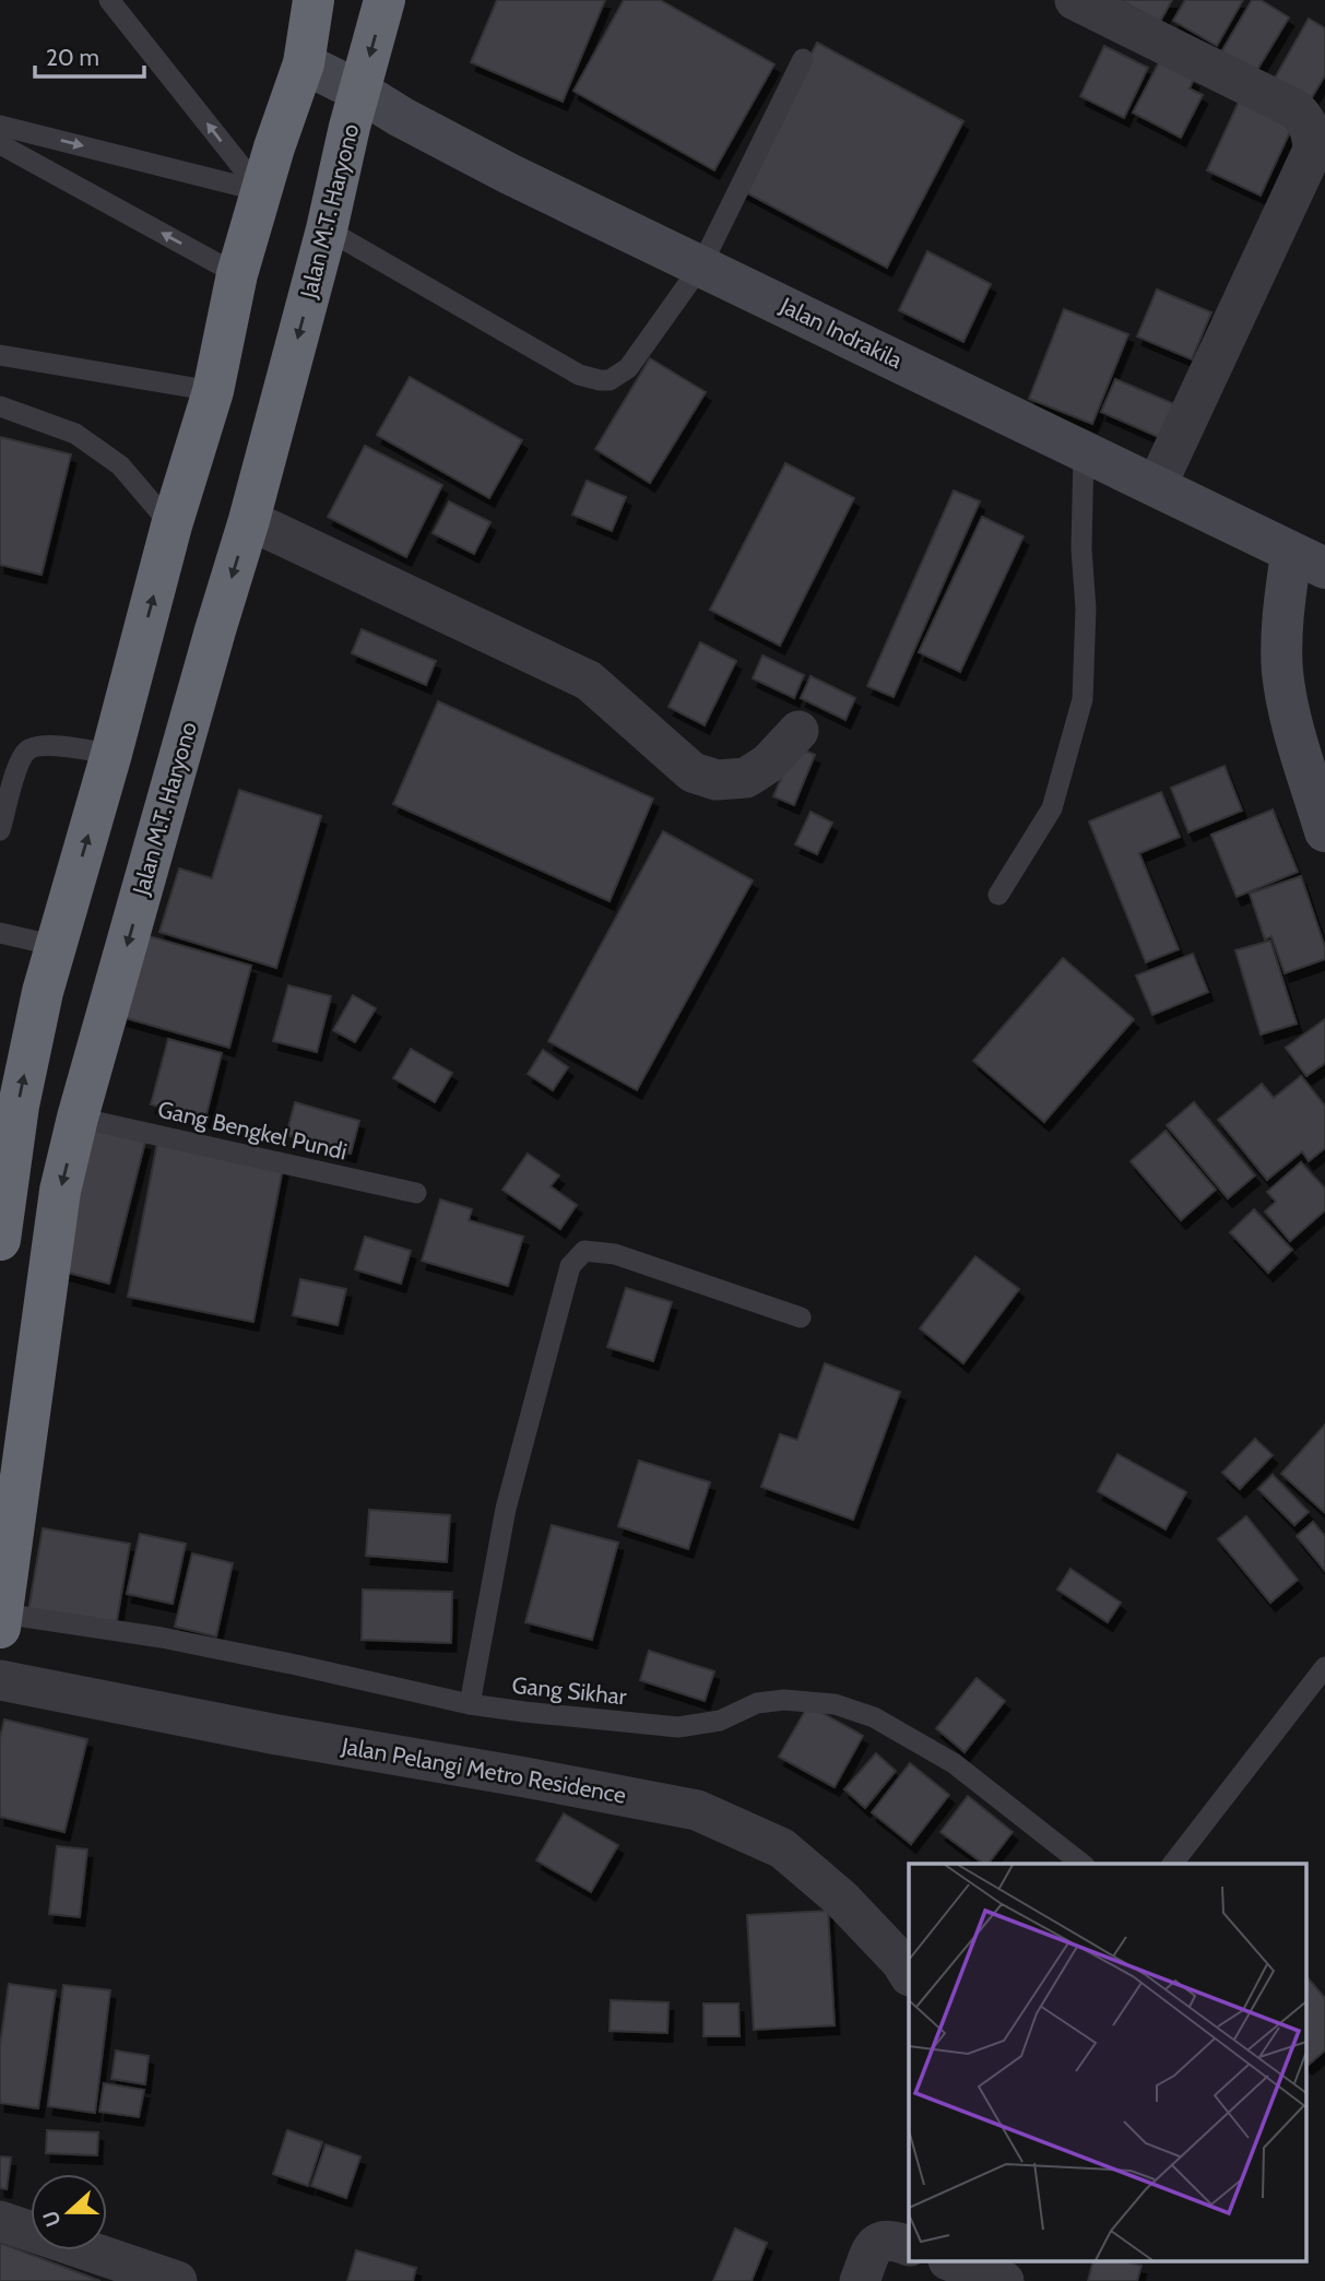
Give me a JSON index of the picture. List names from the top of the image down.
{
  "streets": {
    "highway": ["Jalan M.T. Haryono"],
    "street": ["Jalan Indrakila", "Jalan Pelangi Metro Residence"],
    "lane": ["Gang Bengkel Pundi", "Gang Sikhar"]
  },
  "crossings": [
    ["Jalan M.T. Haryono", "Jalan Indrakila"],
    ["Jalan M.T. Haryono", "Gang Bengkel Pundi"],
    ["Jalan M.T. Haryono", "Gang Sikhar"]
  ],
  "scale_bar": "20 m",
  "north": "left"
}
